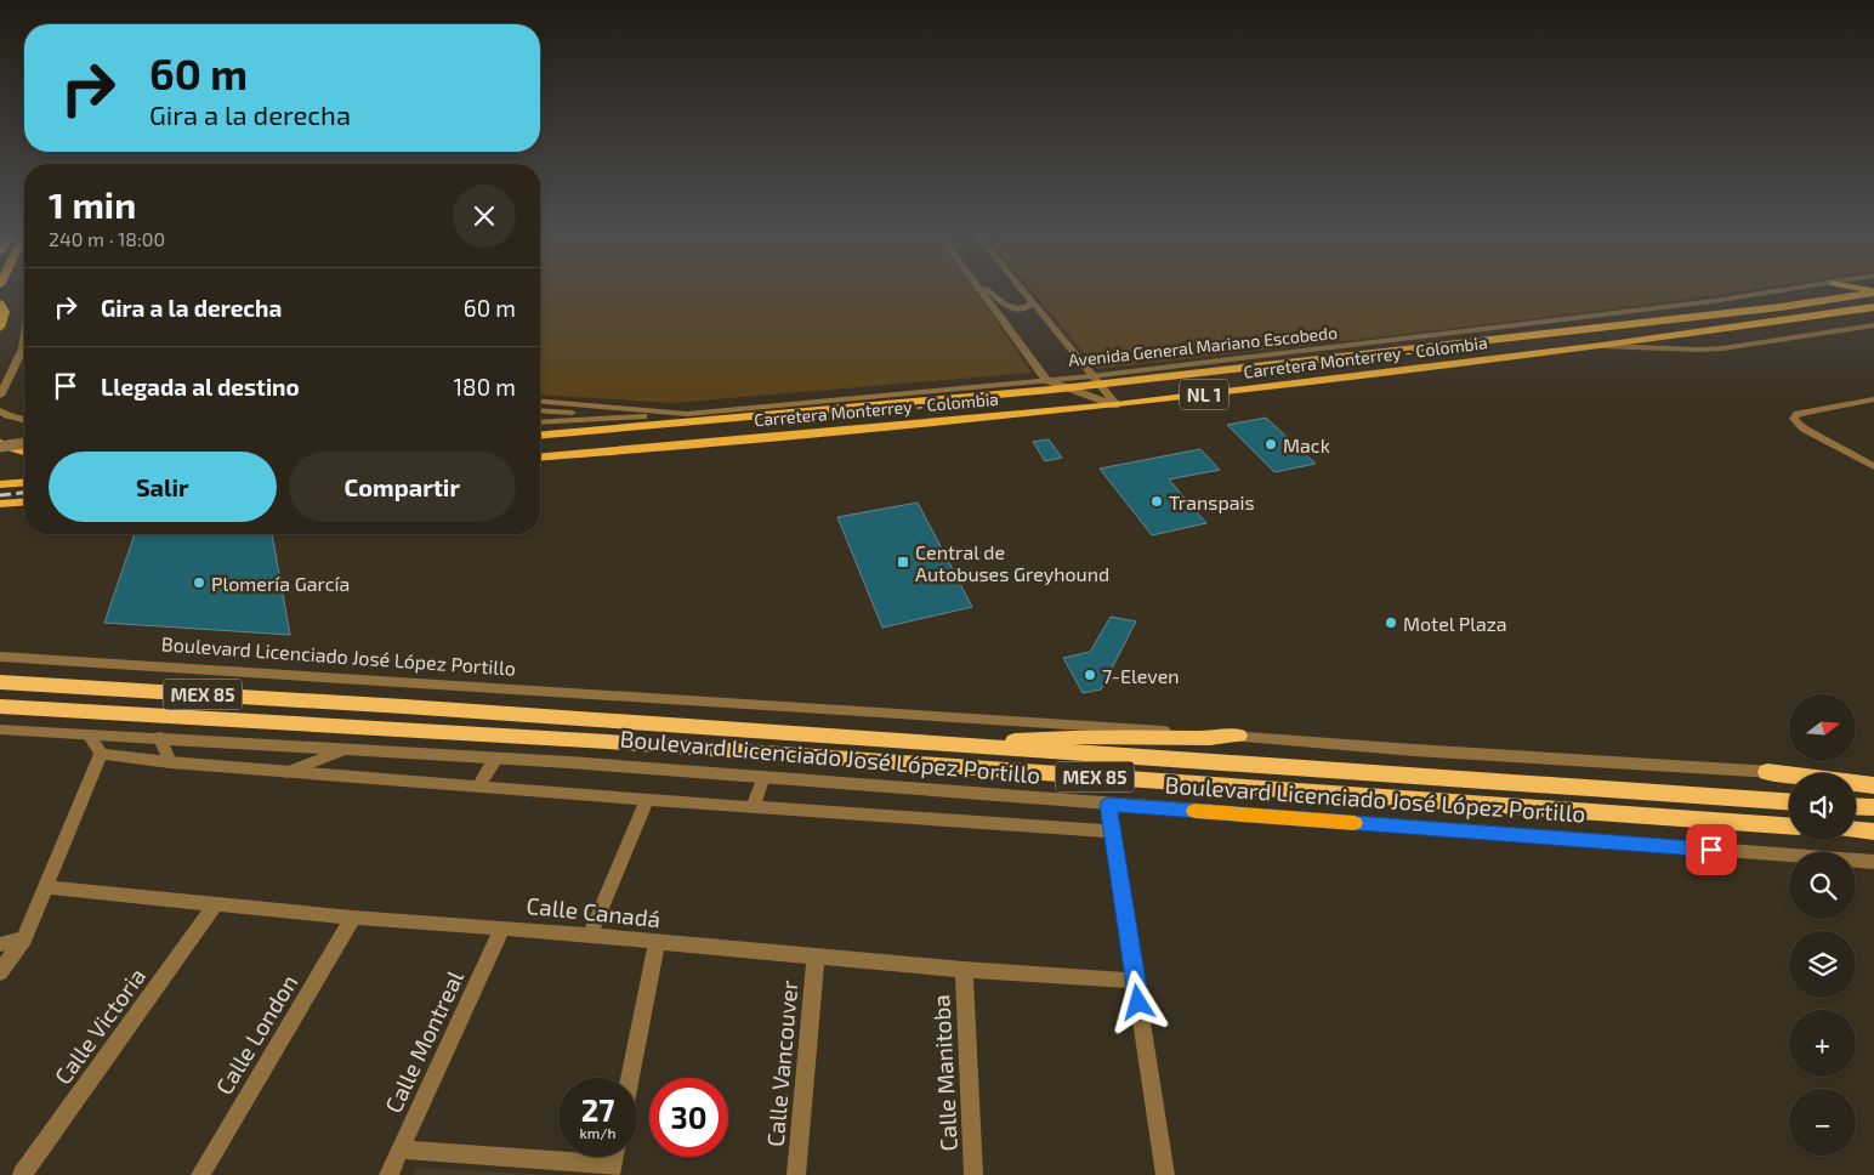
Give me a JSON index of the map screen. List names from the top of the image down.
{
  "streets": {
    "highway": ["Boulevard Licenciado José López Portillo", "MEX 85"],
    "main road": ["Carretera Monterrey - Colombia", "NL 1"],
    "street": [
      "Avenida General Mariano Escobedo",
      "Calle Canadá",
      "Calle Victoria",
      "Calle London",
      "Calle Montreal",
      "Calle Vancouver",
      "Calle Manitoba"
    ]
  },
  "crossings": [
    ["Avenida General Mariano Escobedo", "Carretera Monterrey - Colombia"],
    ["Calle Canadá", "Calle Victoria"],
    ["Calle Canadá", "Calle London"],
    ["Calle Canadá", "Calle Montreal"],
    ["Calle Canadá", "Calle Vancouver"],
    ["Calle Canadá", "Calle Manitoba"]
  ],
  "places": {
    "other": [
      "Mack",
      "Transpais",
      "Plomería García",
      "Motel Plaza",
      "7-Eleven"
    ],
    "transit": ["Central de Autobuses Greyhound"]
  },
  "north": "right",
  "page": {
    "turn": ["60 m", "Gira a la derecha"],
    "heading": ["1 min", "240 m · 18:00"],
    "list": [
      {
        "name": "Gira a la derecha",
        "value": "60 m"
      },
      {
        "name": "Llegada al destino",
        "value": "180 m"
      }
    ],
    "buttons": ["Salir", "Compartir"],
    "map_buttons": ["+", "−"],
    "speed": "27 km/h",
    "limit": "30"
  }
}
